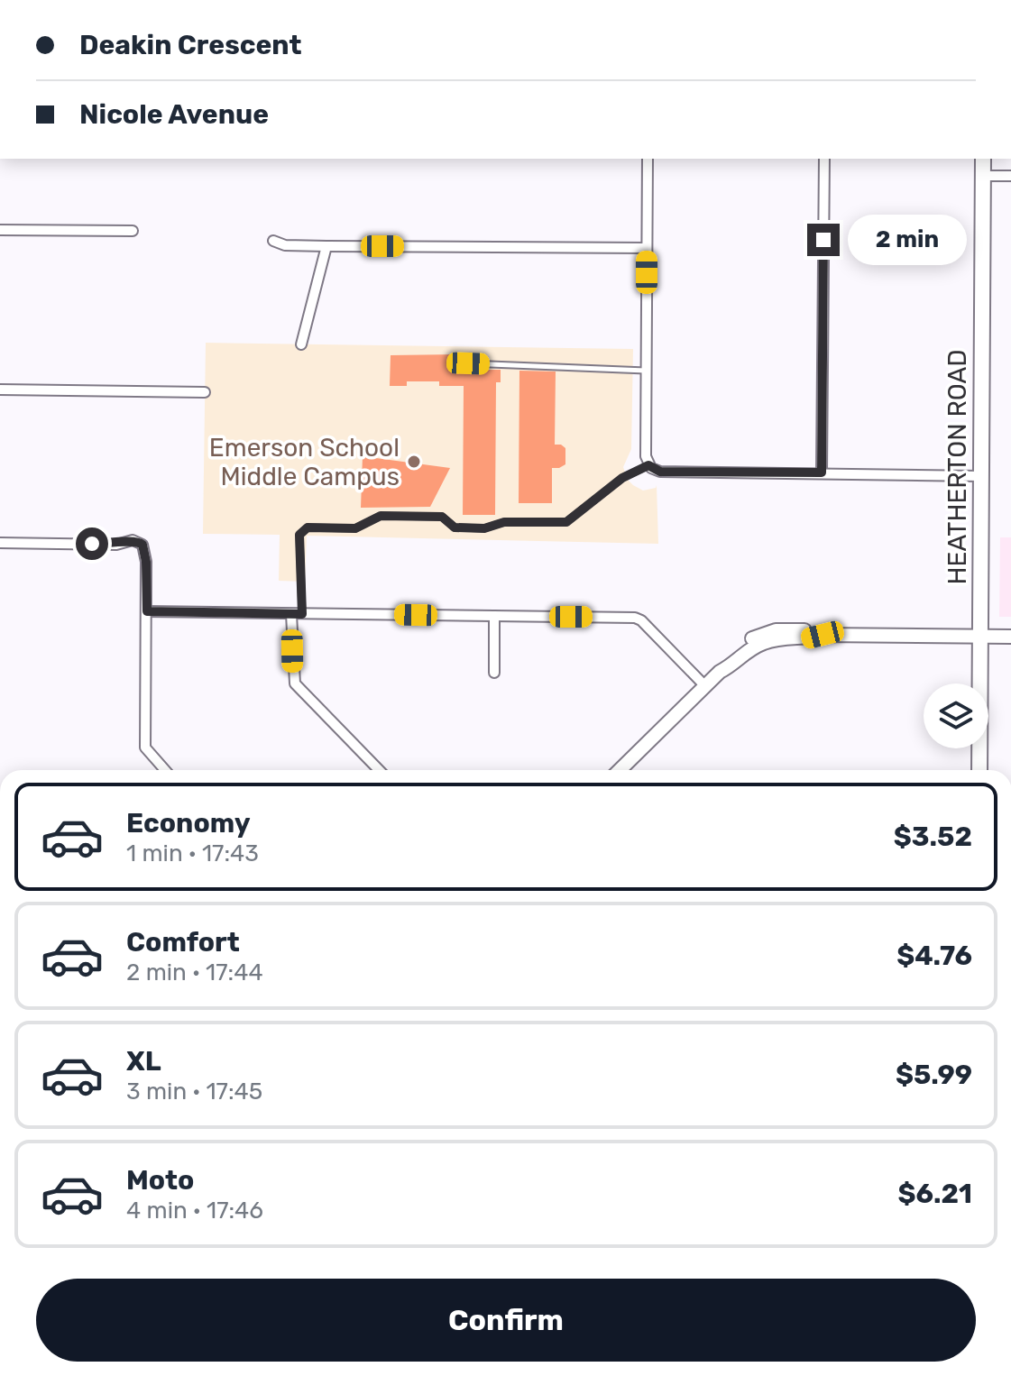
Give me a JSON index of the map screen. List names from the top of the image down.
{
  "streets": {
    "main road": ["HEATHERTON ROAD"]
  },
  "places": ["Emerson School Middle Campus"],
  "page": {
    "banner": ["Deakin Crescent", "Nicole Avenue"],
    "bubble": "2 min",
    "list": [
      {
        "name": "Economy",
        "note": "1 min · 17:43",
        "value": "$3.52"
      },
      {
        "name": "Comfort",
        "note": "2 min · 17:44",
        "value": "$4.76"
      },
      {
        "name": "XL",
        "note": "3 min · 17:45",
        "value": "$5.99"
      },
      {
        "name": "Moto",
        "note": "4 min · 17:46",
        "value": "$6.21"
      }
    ],
    "buttons": "Confirm"
  }
}
